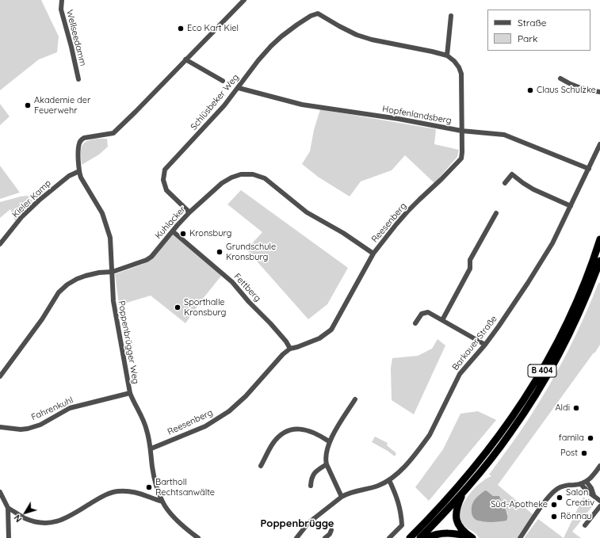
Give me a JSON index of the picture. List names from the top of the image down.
{
  "streets": {
    "highway": ["B 404"],
    "street": [
      "Wellseedamm",
      "Schlüsbeker Weg",
      "Hopfenlandsberg",
      "Kieler Kamp",
      "Kuhlacker",
      "Reesenberg",
      "Fettberg",
      "Poppenbrügger Weg",
      "Barkauer Straße",
      "Fahrenkuhl"
    ]
  },
  "crossings": [
    ["Schlüsbeker Weg", "Hopfenlandsberg"],
    ["Schlüsbeker Weg", "Kuhlacker"],
    ["Schlüsbeker Weg", "Reesenberg"],
    ["Hopfenlandsberg", "Reesenberg"],
    ["Hopfenlandsberg", "Barkauer Straße"],
    ["Kieler Kamp", "Poppenbrügger Weg"],
    ["Kuhlacker", "Reesenberg"],
    ["Kuhlacker", "Fettberg"],
    ["Kuhlacker", "Poppenbrügger Weg"],
    ["Reesenberg", "Fettberg"],
    ["Reesenberg", "Poppenbrügger Weg"],
    ["Poppenbrügger Weg", "Fahrenkuhl"]
  ],
  "districts": ["Poppenbrügge"],
  "places": [
    "Eco Kart Kiel",
    "Claus Schulzke",
    "Akademie der Feuerwehr",
    "Kronsburg",
    "Grundschule Kronsburg",
    "Sporthalle Kronsburg",
    "Aldi",
    "famila",
    "Post",
    "Bartholl Rechtsanwälte",
    "Salon Creativ",
    "Süd-Apotheke",
    "Rönnau"
  ],
  "legend": ["Straße", "Park"],
  "north": "bottom left"
}
